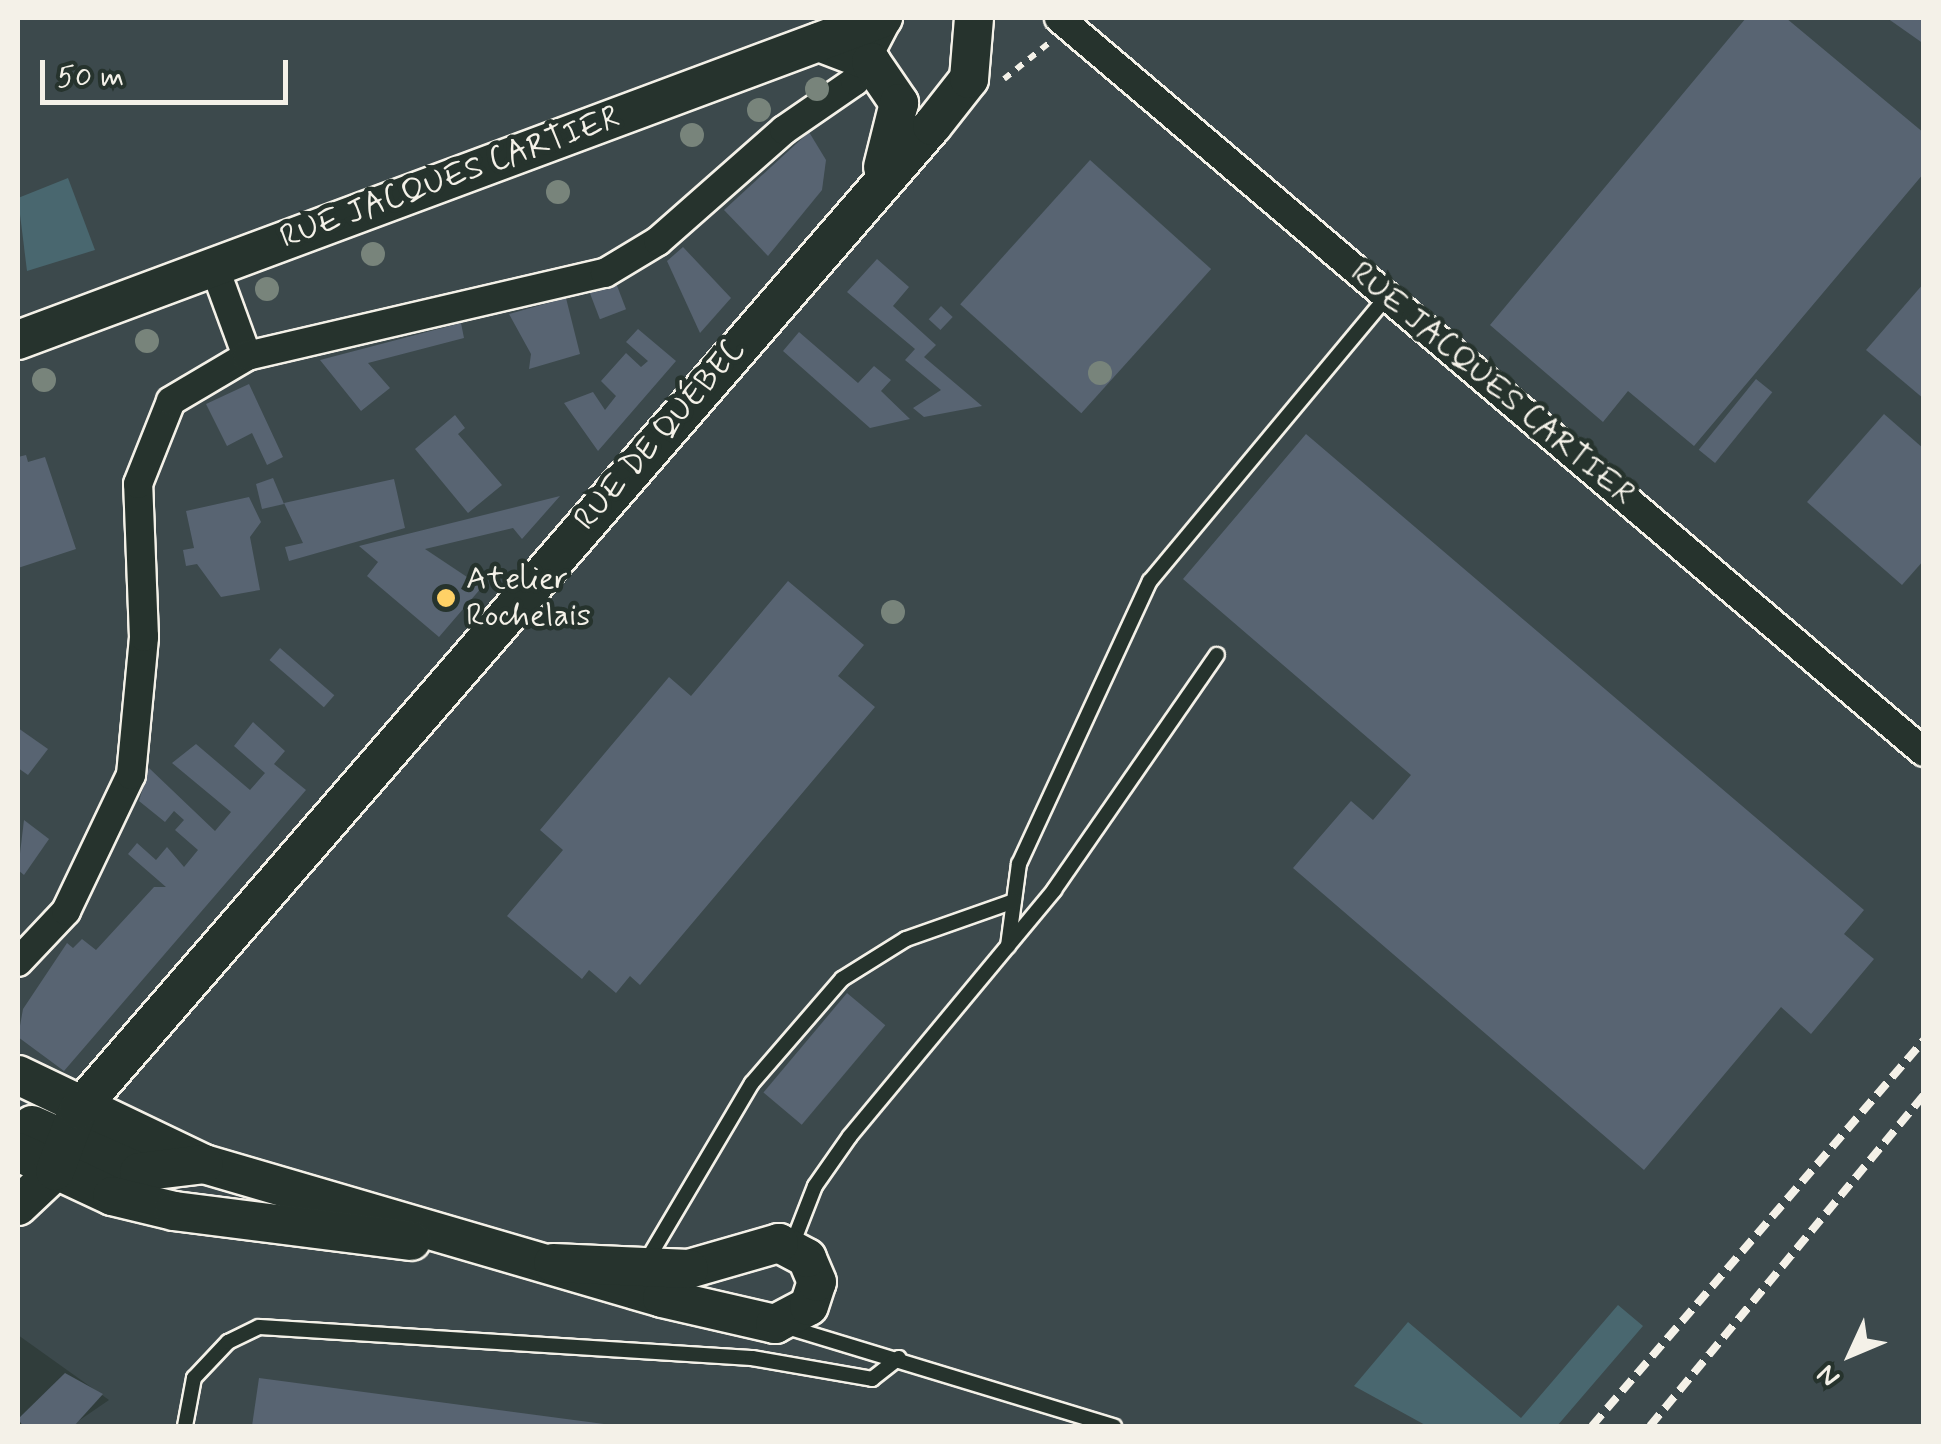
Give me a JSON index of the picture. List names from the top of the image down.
{
  "streets": {
    "street": ["RUE JACQUES CARTIER", "RUE DE QUÉBEC"]
  },
  "places": ["Atelier Rochelais"],
  "scale_bar": "50 m",
  "north": "bottom left"
}
